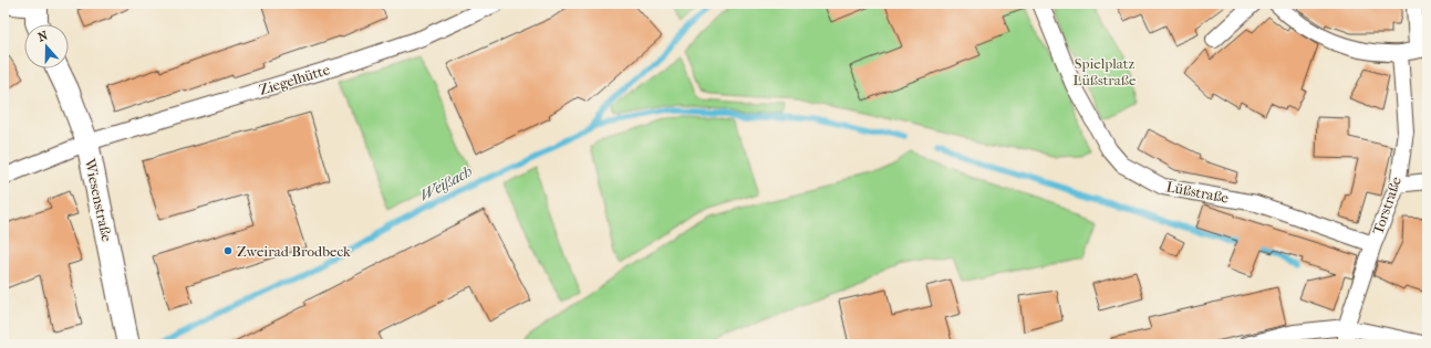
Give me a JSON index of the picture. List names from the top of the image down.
{
  "streets": {
    "street": [
      "Ziegelhütte",
      "Lüßstraße",
      "Wiesenstraße",
      "Torstraße"
    ]
  },
  "crossings": [
    ["Ziegelhütte", "Wiesenstraße"],
    ["Lüßstraße", "Torstraße"]
  ],
  "water": ["Weißach"],
  "parks": ["Spielplatz Lüßstraße"],
  "places": ["Zweirad Brodbeck"],
  "north": "top"
}
